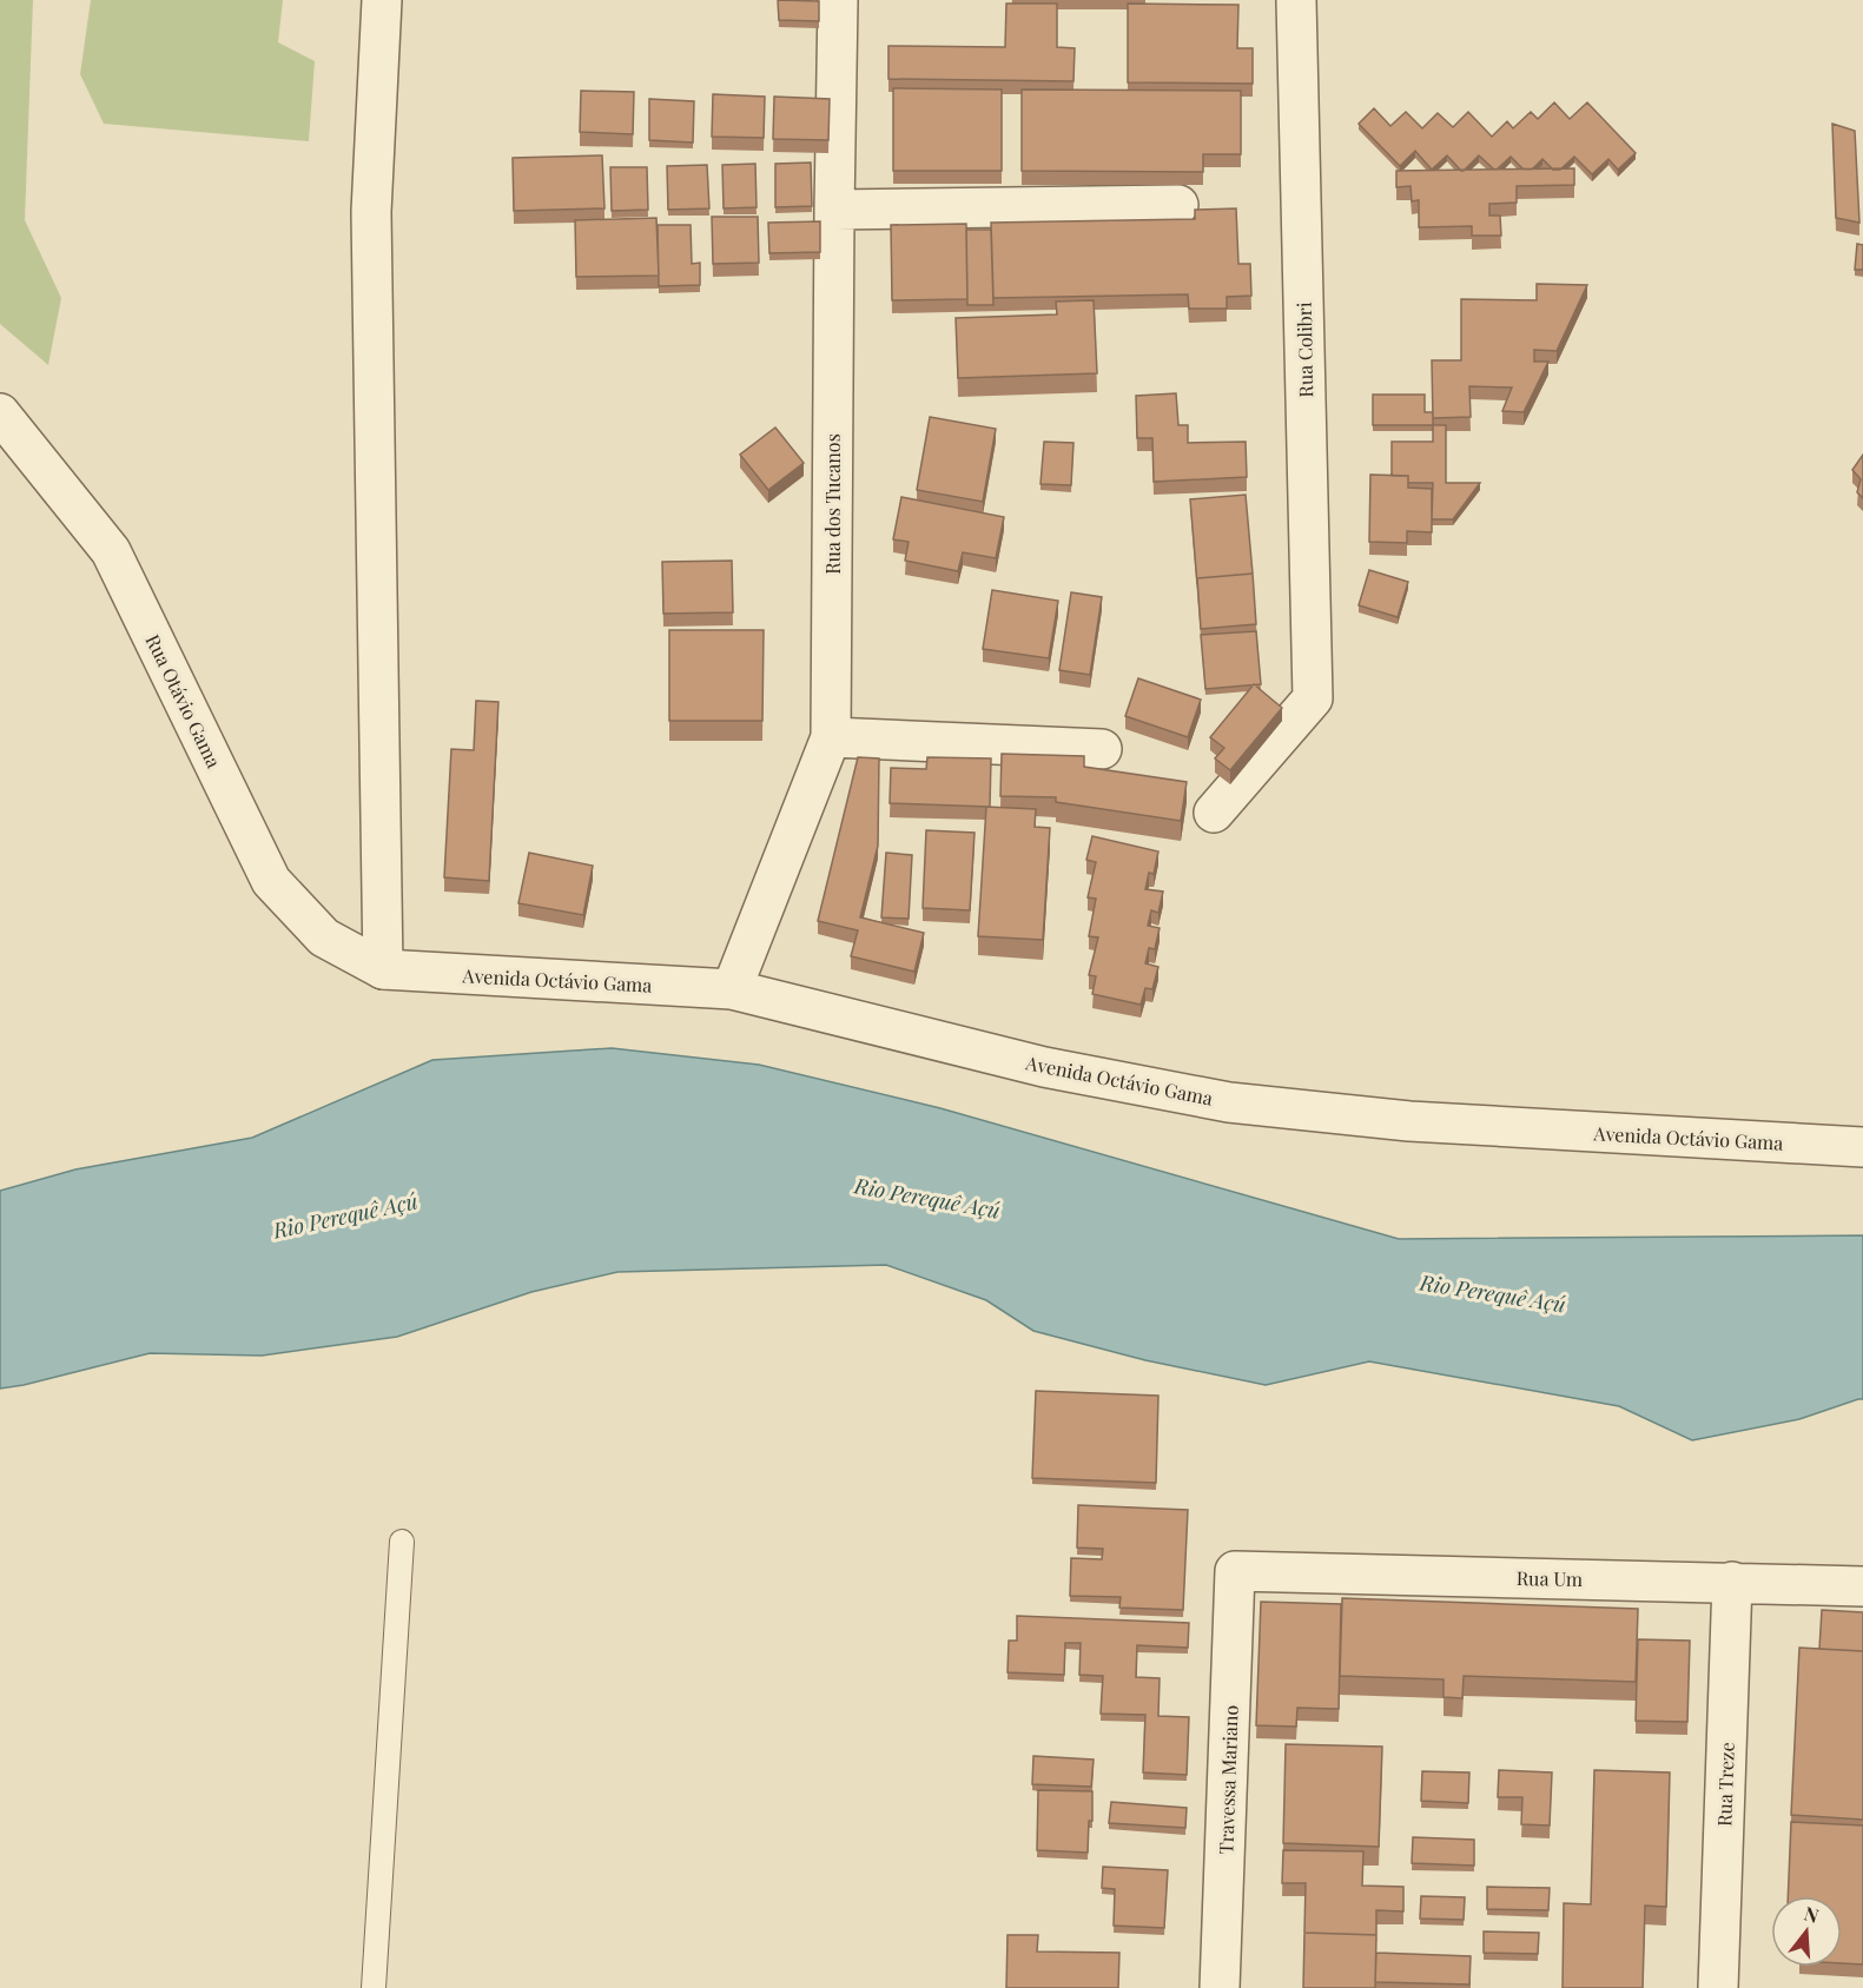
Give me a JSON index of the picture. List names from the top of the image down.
{
  "streets": {
    "street": [
      "Rua Colibri",
      "Rua dos Tucanos",
      "Rua Otávio Gama",
      "Avenida Octávio Gama",
      "Rua Um",
      "Travessa Mariano",
      "Rua Treze"
    ]
  },
  "crossings": [
    ["Rua dos Tucanos", "Avenida Octávio Gama"],
    ["Rua Otávio Gama", "Avenida Octávio Gama"],
    ["Rua Um", "Travessa Mariano"],
    ["Rua Um", "Rua Treze"]
  ],
  "water": ["Rio Perequê Açú"],
  "north": "top"
}
